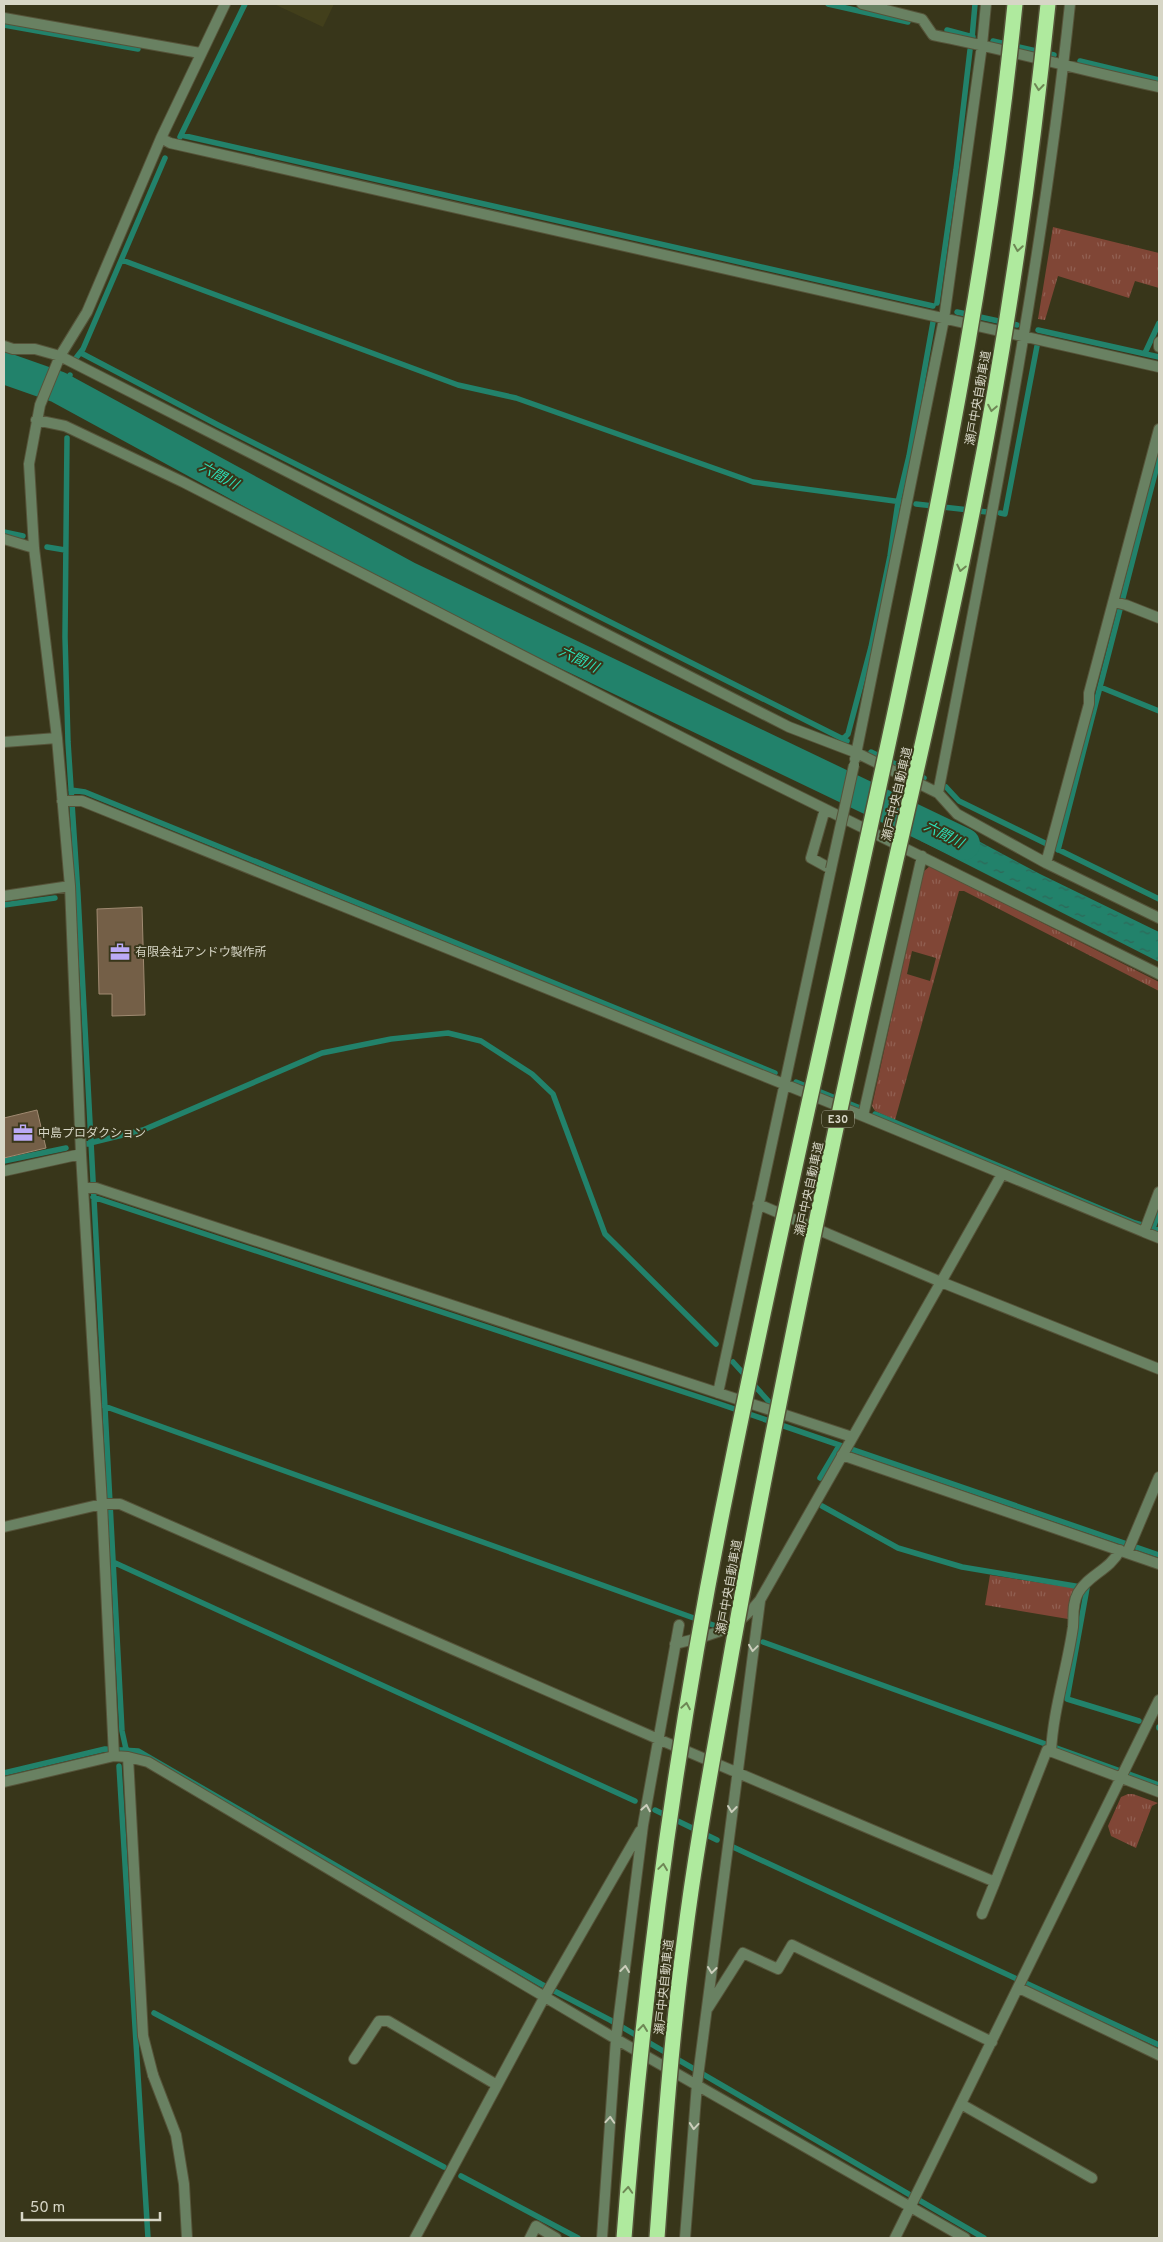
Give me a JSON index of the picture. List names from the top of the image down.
{
  "streets": {
    "highway": ["瀬戸中央自動車道", "E30"]
  },
  "water": ["六間川"],
  "places": {
    "office": ["有限会社アンドウ製作所", "中島プロダクション"]
  },
  "scale_bar": "50 m"
}
